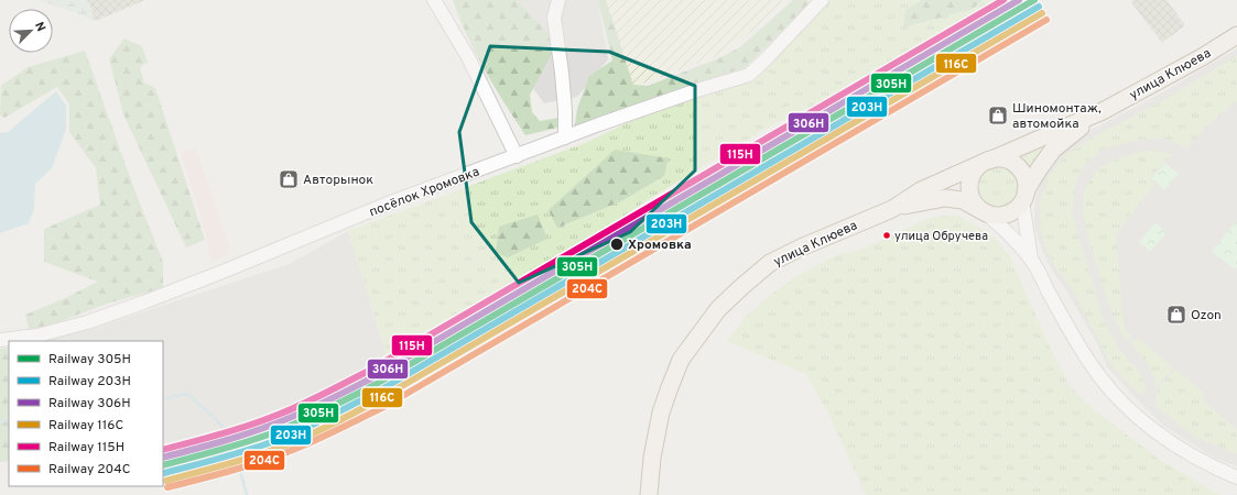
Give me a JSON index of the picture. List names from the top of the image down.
{
  "streets": {
    "main road": ["улица Клюева"],
    "street": ["посёлок Хромовка"]
  },
  "places": {
    "shop": ["Шиномонтаж, автомойка", "Авторынок", "Ozon"],
    "other": ["улица Обручева", "Хромовка"]
  },
  "lines": [
    "rail line 305Н",
    "rail line 306Н",
    "rail line 115Н",
    "rail line 203Н",
    "rail line 116С",
    "rail line 204С"
  ],
  "legend": [
    "Railway 305Н",
    "Railway 203Н",
    "Railway 306Н",
    "Railway 116С",
    "Railway 115Н",
    "Railway 204С"
  ],
  "north": "top right"
}
